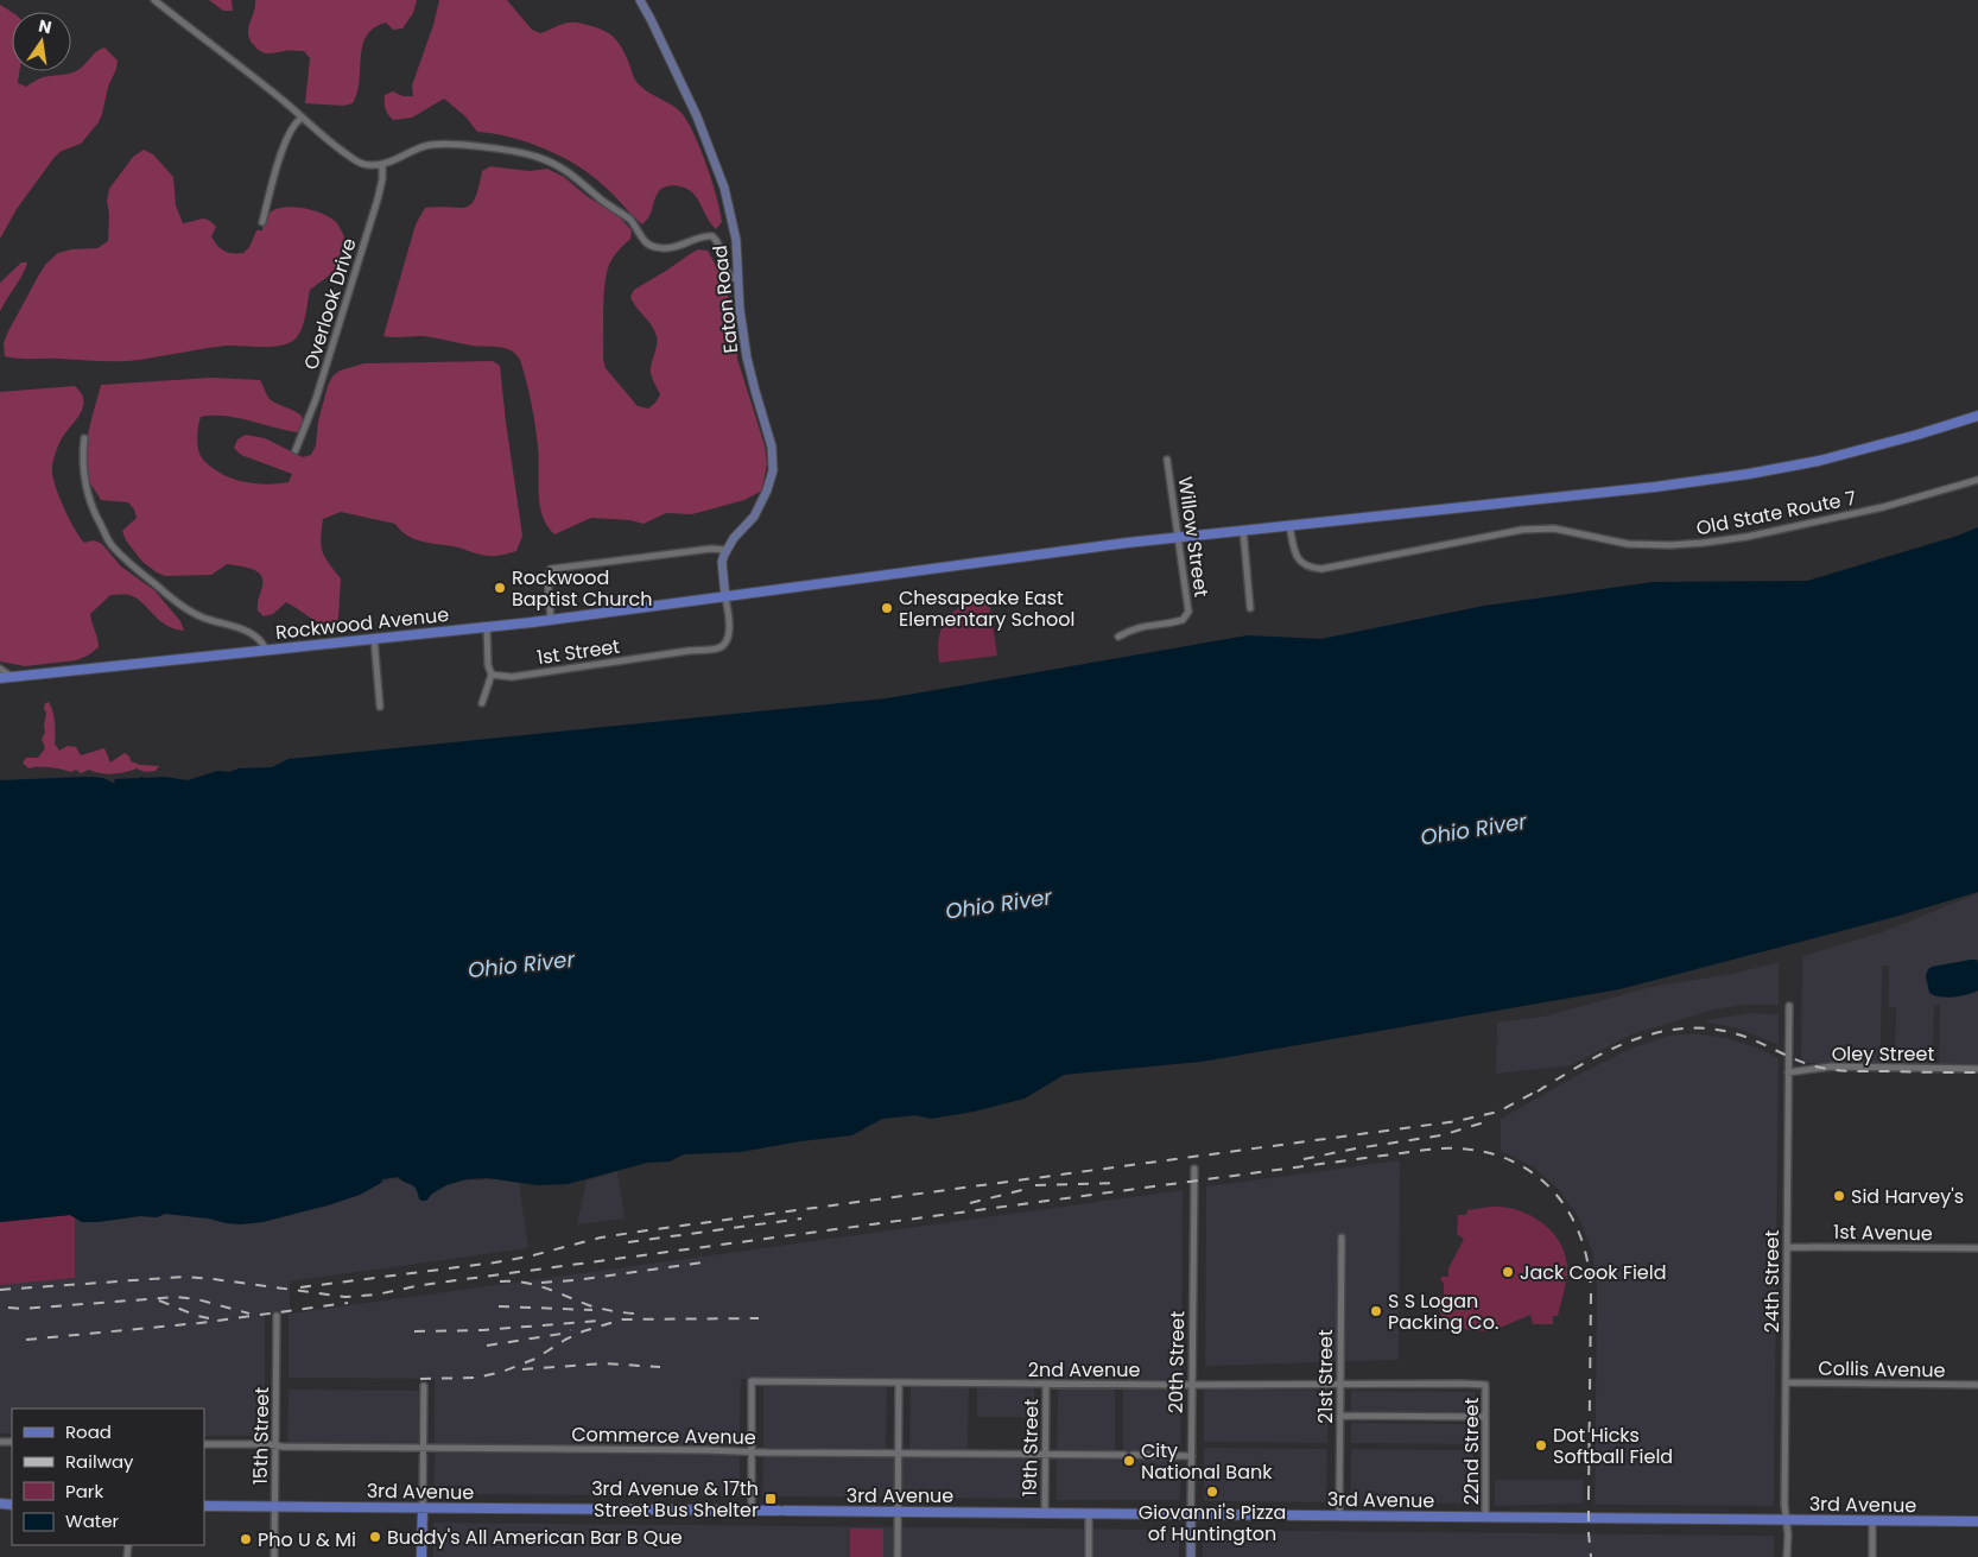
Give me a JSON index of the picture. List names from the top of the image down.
{
  "streets": {
    "main road": ["Rockwood Avenue", "3rd Avenue"],
    "street": [
      "Eaton Road",
      "Overlook Drive",
      "Old State Route 7",
      "Willow Street",
      "1st Street",
      "Oley Street",
      "1st Avenue",
      "24th Street",
      "20th Street",
      "2nd Avenue",
      "Collis Avenue",
      "21st Street",
      "15th Street",
      "Commerce Avenue",
      "19th Street",
      "22nd Street"
    ]
  },
  "crossings": [
    ["Old State Route 7", "Rockwood Avenue"],
    ["Willow Street", "Rockwood Avenue"],
    ["Rockwood Avenue", "1st Street"],
    ["Oley Street", "24th Street"],
    ["1st Avenue", "24th Street"],
    ["24th Street", "Collis Avenue"],
    ["24th Street", "3rd Avenue"],
    ["20th Street", "2nd Avenue"],
    ["20th Street", "3rd Avenue"],
    ["2nd Avenue", "21st Street"],
    ["2nd Avenue", "Commerce Avenue"],
    ["2nd Avenue", "19th Street"],
    ["2nd Avenue", "22nd Street"],
    ["21st Street", "3rd Avenue"],
    ["15th Street", "Commerce Avenue"],
    ["15th Street", "3rd Avenue"],
    ["Commerce Avenue", "19th Street"],
    ["19th Street", "3rd Avenue"],
    ["22nd Street", "3rd Avenue"]
  ],
  "water": ["Ohio River"],
  "places": {
    "other": [
      "Rockwood Baptist Church",
      "Chesapeake East Elementary School",
      "Sid Harvey's",
      "Jack Cook Field",
      "S S Logan Packing Co.",
      "Dot Hicks Softball Field",
      "City National Bank",
      "Giovanni's Pizza of Huntington",
      "Buddy's All American Bar B Que",
      "Pho U & Mi"
    ],
    "transit": ["3rd Avenue & 17th Street Bus Shelter"]
  },
  "legend": [
    "Road",
    "Railway",
    "Park",
    "Water"
  ],
  "north": "top"
}
